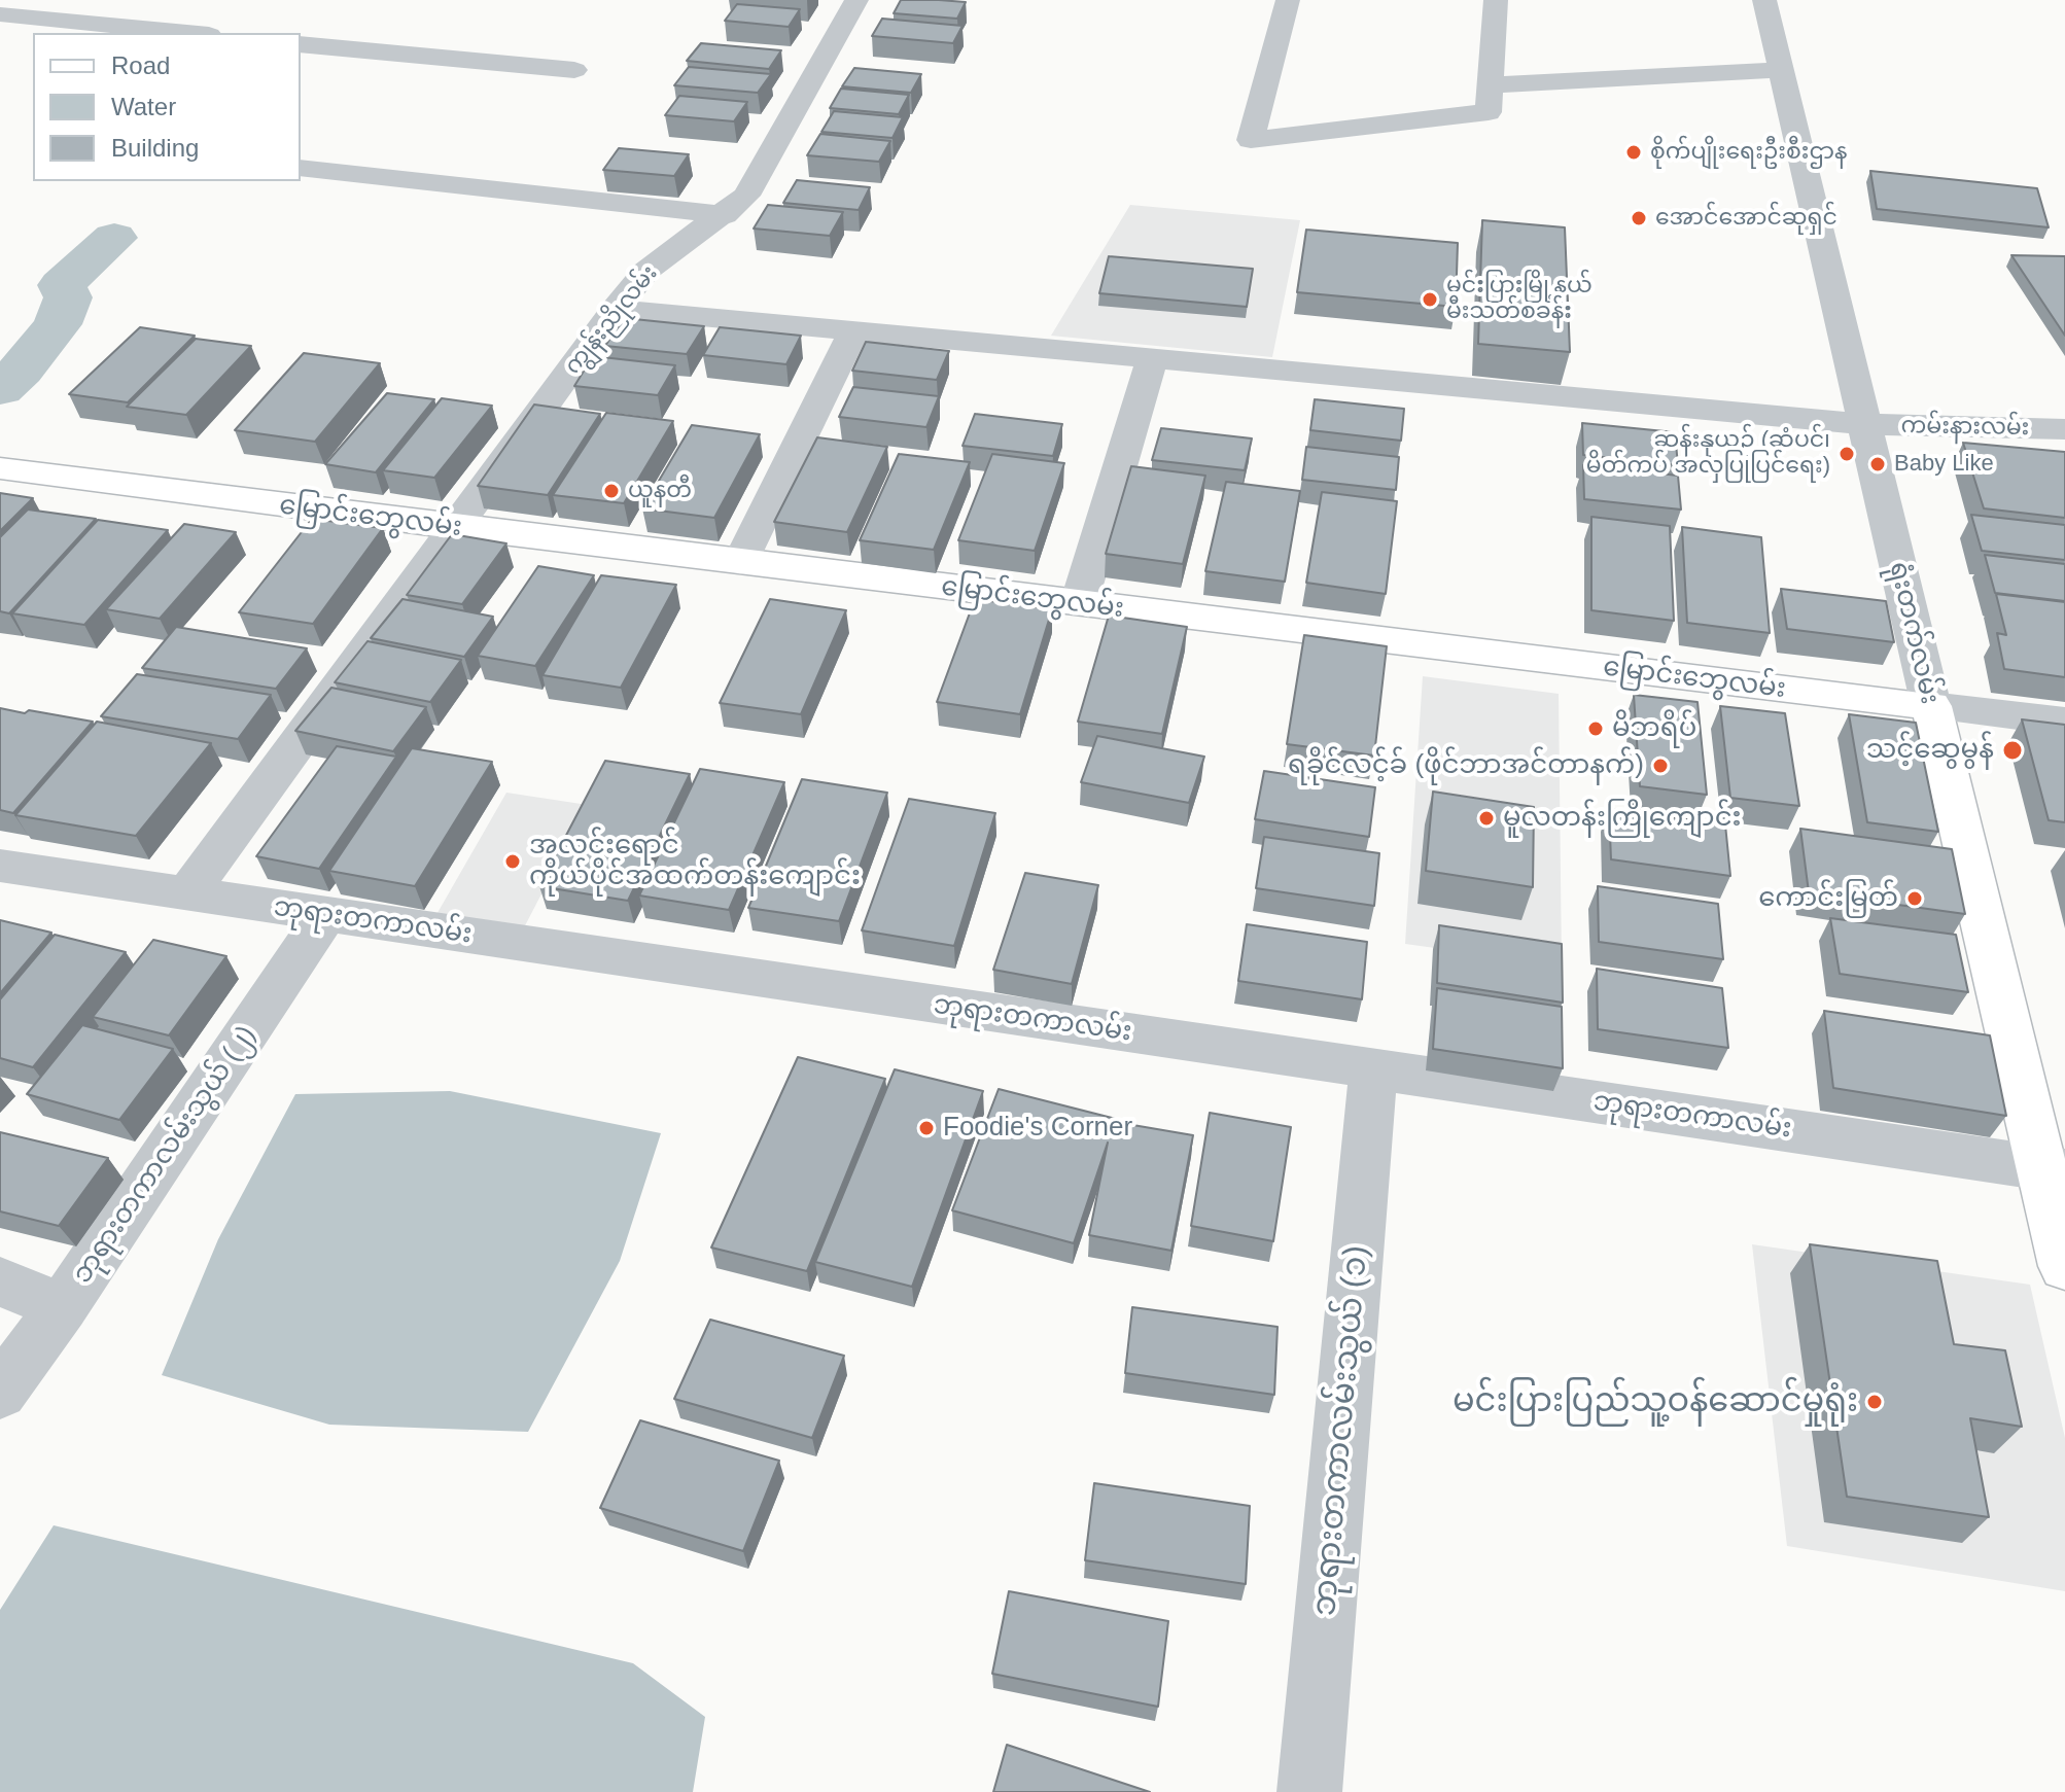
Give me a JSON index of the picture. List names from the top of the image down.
{
  "streets": {
    "main road": ["မြောင်းဘွေလမ်း", "ရုံးတက်လမ်း"],
    "street": [
      "ကျွန်းညိုလမ်း",
      "ကမ်းနားလမ်း",
      "ဘုရားတကာလမ်း",
      "ဘုရားတကာလမ်းသွယ် (၂)",
      "ဘုရားတကာလမ်းသွယ် (၁)"
    ]
  },
  "crossings": [
    ["ကျွန်းညိုလမ်း", "ကမ်းနားလမ်း"],
    ["ကျွန်းညိုလမ်း", "မြောင်းဘွေလမ်း"],
    ["ကျွန်းညိုလမ်း", "ဘုရားတကာလမ်း"],
    ["ကမ်းနားလမ်း", "ရုံးတက်လမ်း"],
    ["မြောင်းဘွေလမ်း", "ရုံးတက်လမ်း"],
    ["ရုံးတက်လမ်း", "ဘုရားတကာလမ်း"],
    ["ဘုရားတကာလမ်း", "ဘုရားတကာလမ်းသွယ် (၂)"],
    ["ဘုရားတကာလမ်း", "ဘုရားတကာလမ်းသွယ် (၁)"]
  ],
  "places": [
    "စိုက်ပျိုးရေးဦးစီးဌာန",
    "အောင်အောင်ဆုရှင်",
    "မင်းပြားမြို့နယ် မီးသတ်စခန်း",
    "ဆန်းနုယဉ် (ဆံပင်၊ မိတ်ကပ် အလှပြုပြင်ရေး)",
    "Baby Like",
    "ယူနတီ",
    "မိဘရိပ်",
    "သင့်ဆွေမွန်",
    "ရခိုင်လင့်ခ် (ဖိုင်ဘာအင်တာနက်)",
    "မူလတန်းကြိုကျောင်း",
    "အလင်းရောင် ကိုယ်ပိုင်အထက်တန်းကျောင်း",
    "ကောင်းမြတ်",
    "Foodie's Corner",
    "မင်းပြားပြည်သူ့ဝန်ဆောင်မှုရုံး"
  ],
  "legend": ["Road", "Water", "Building"]
}
